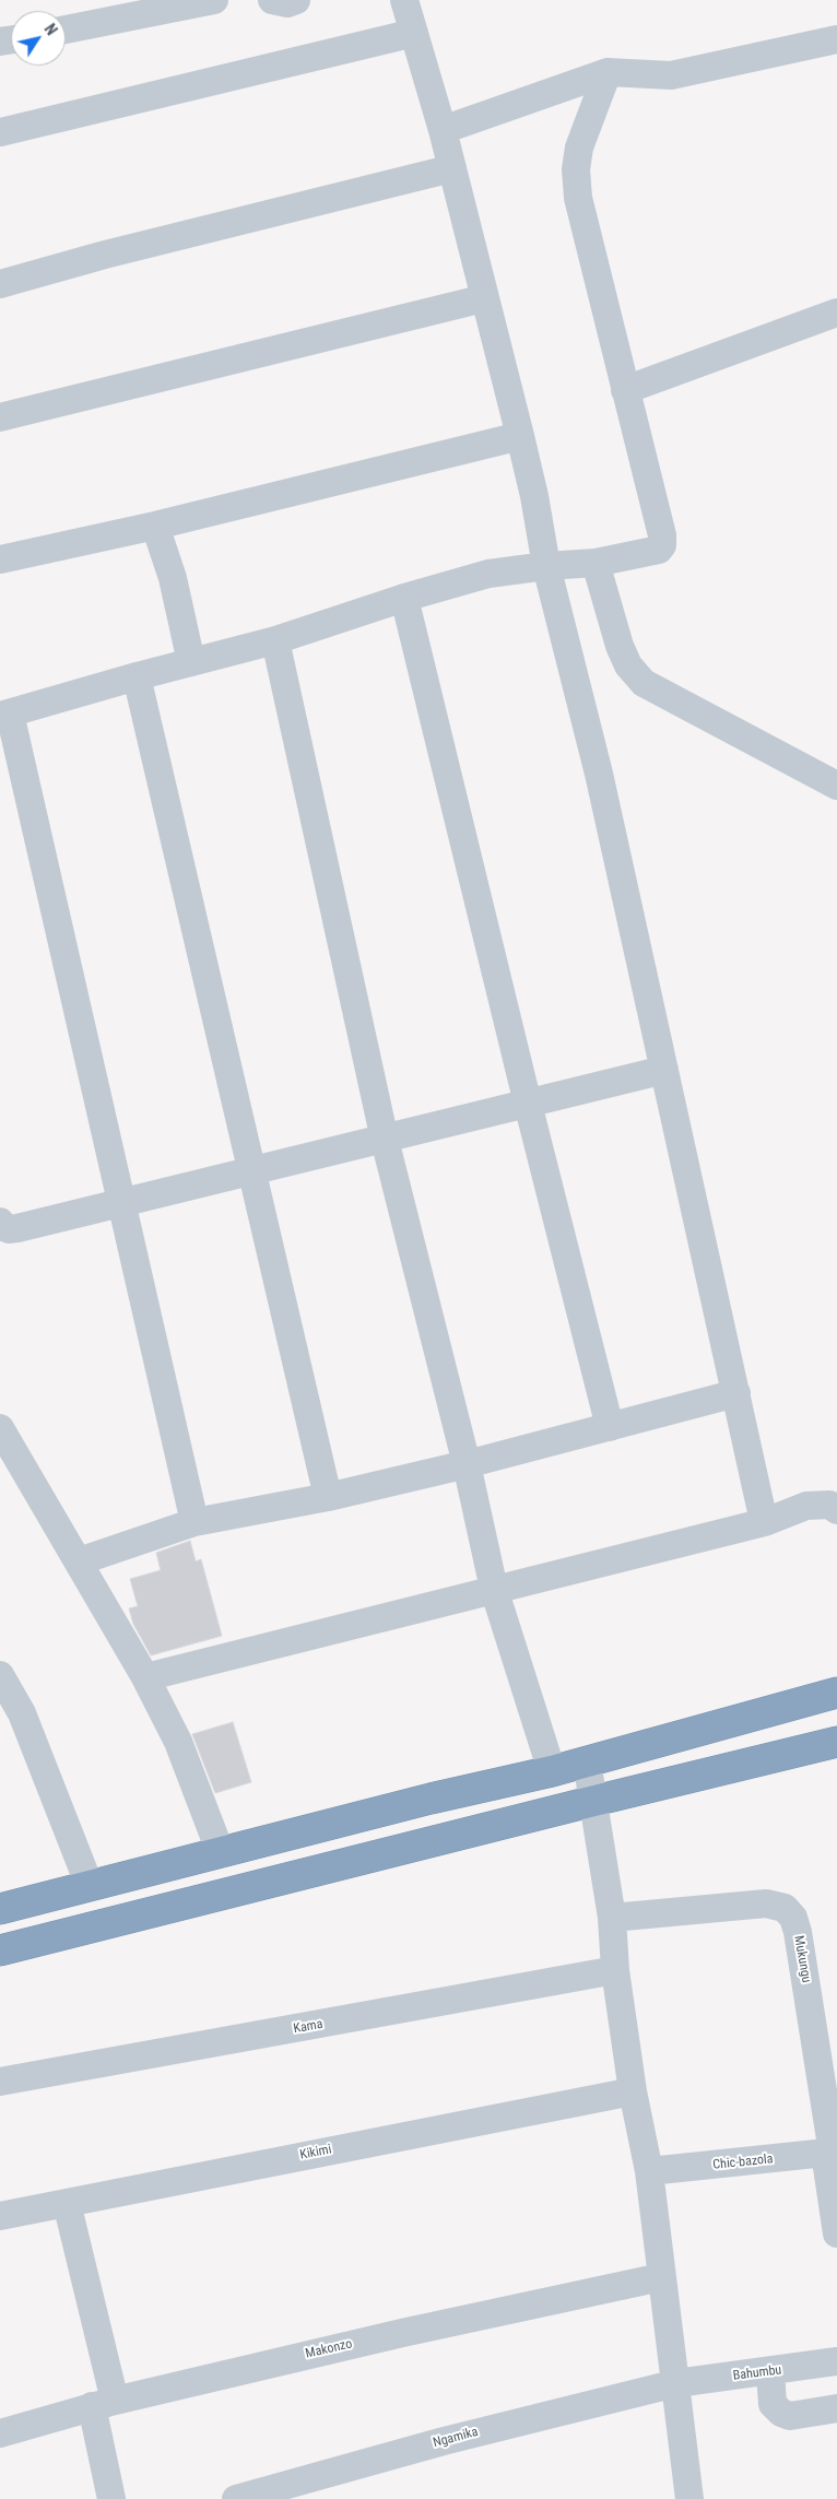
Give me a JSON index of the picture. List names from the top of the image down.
{
  "streets": {
    "street": [
      "Mukungu",
      "Kama",
      "Kikimi",
      "Chic-bazola",
      "Makonzo",
      "Bahumbu",
      "Ngamika"
    ]
  },
  "crossings": [
    ["Mukungu", "Chic-bazola"],
    ["Bahumbu", "Ngamika"]
  ],
  "north": "top right"
}
